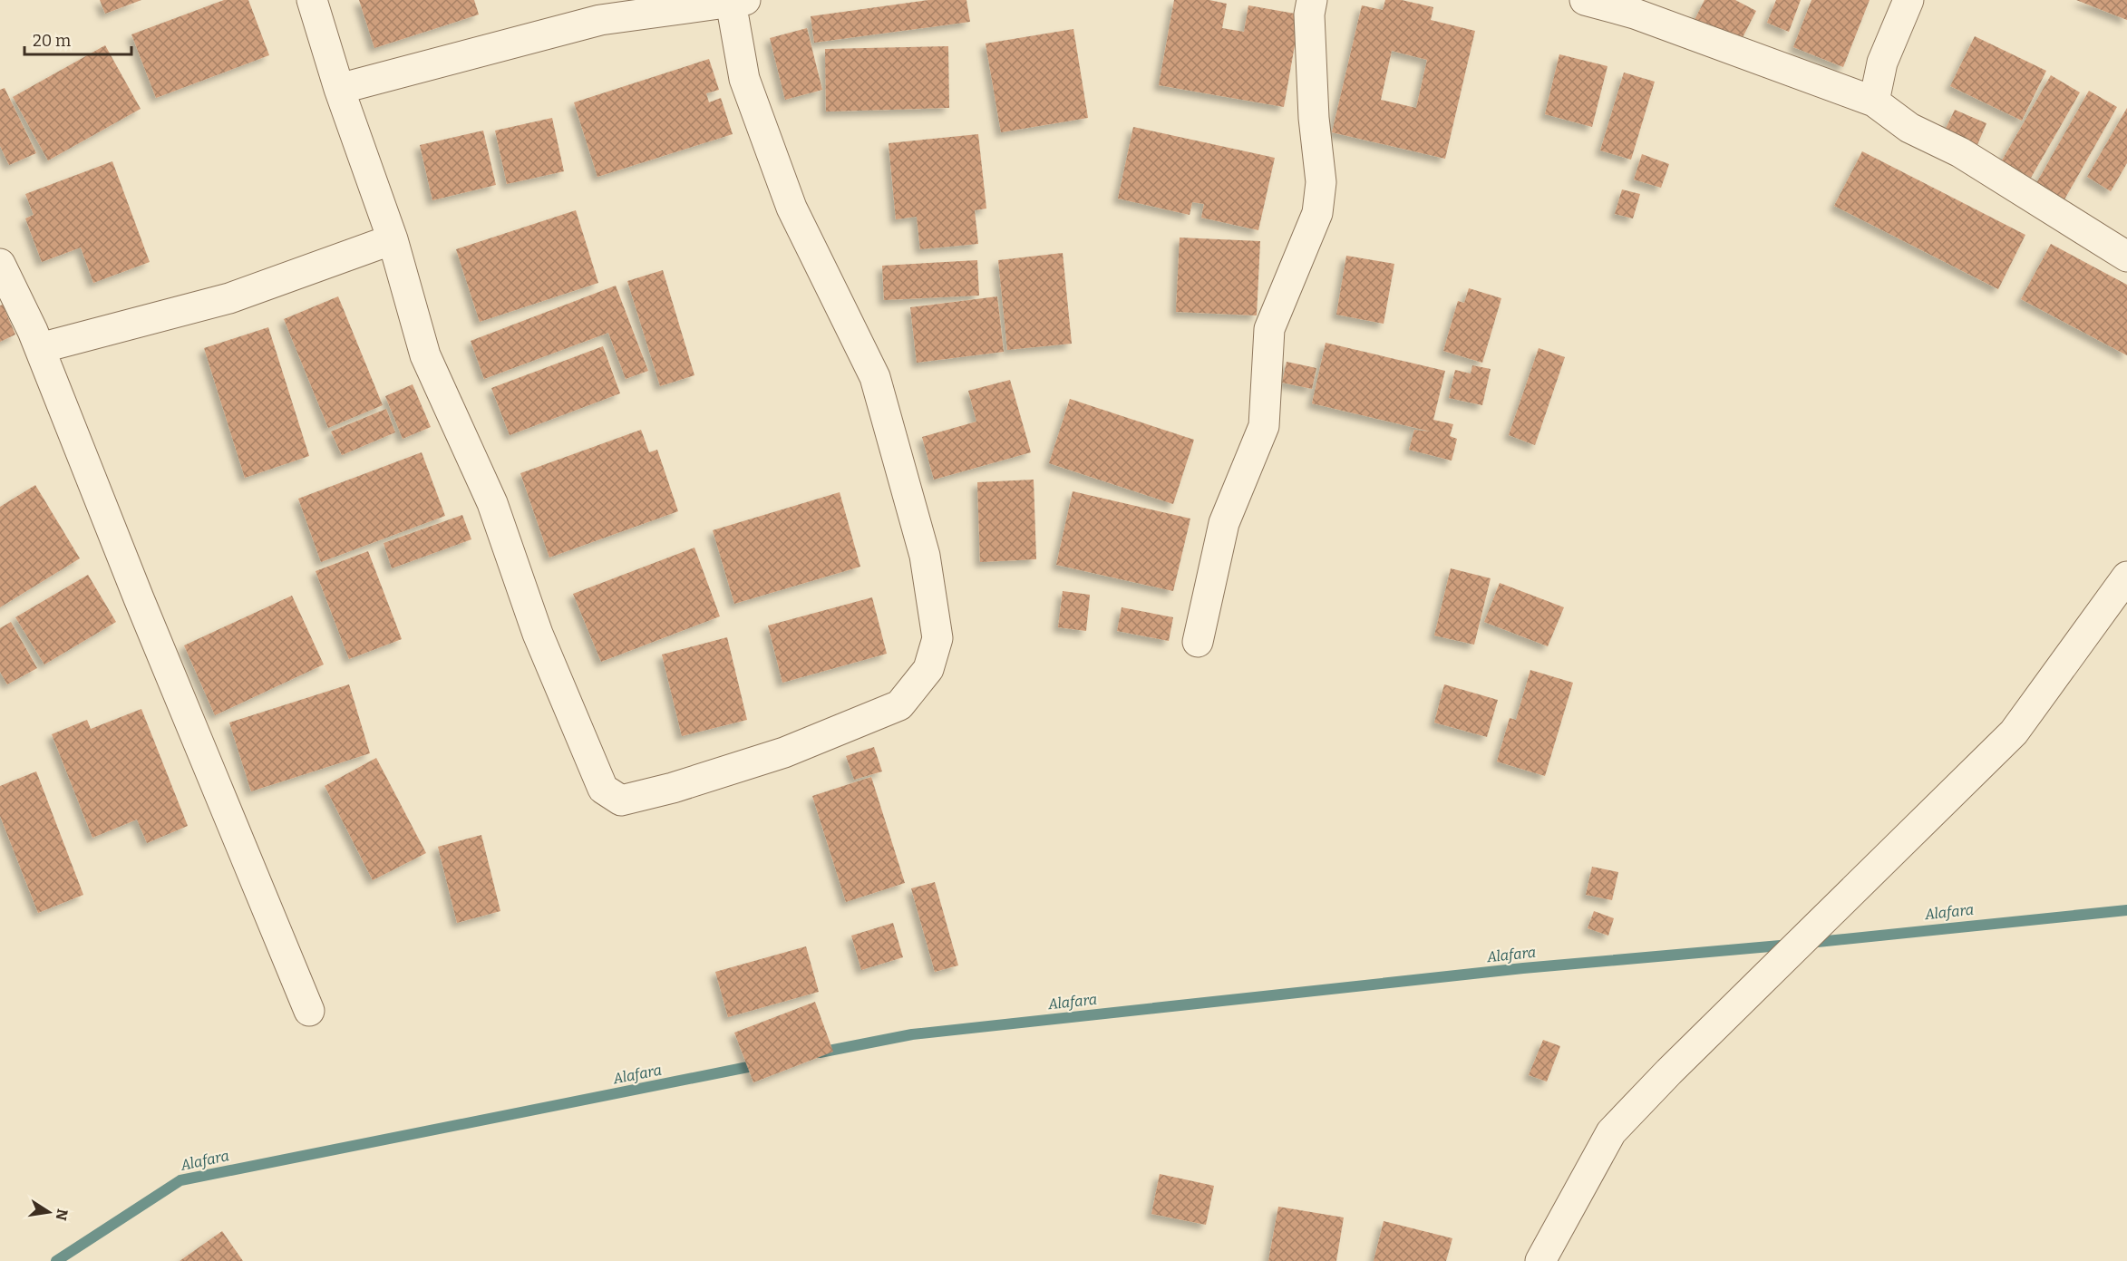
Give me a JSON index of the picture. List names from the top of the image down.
{
  "water": ["Alafara"],
  "scale_bar": "20 m",
  "north": "right"
}
